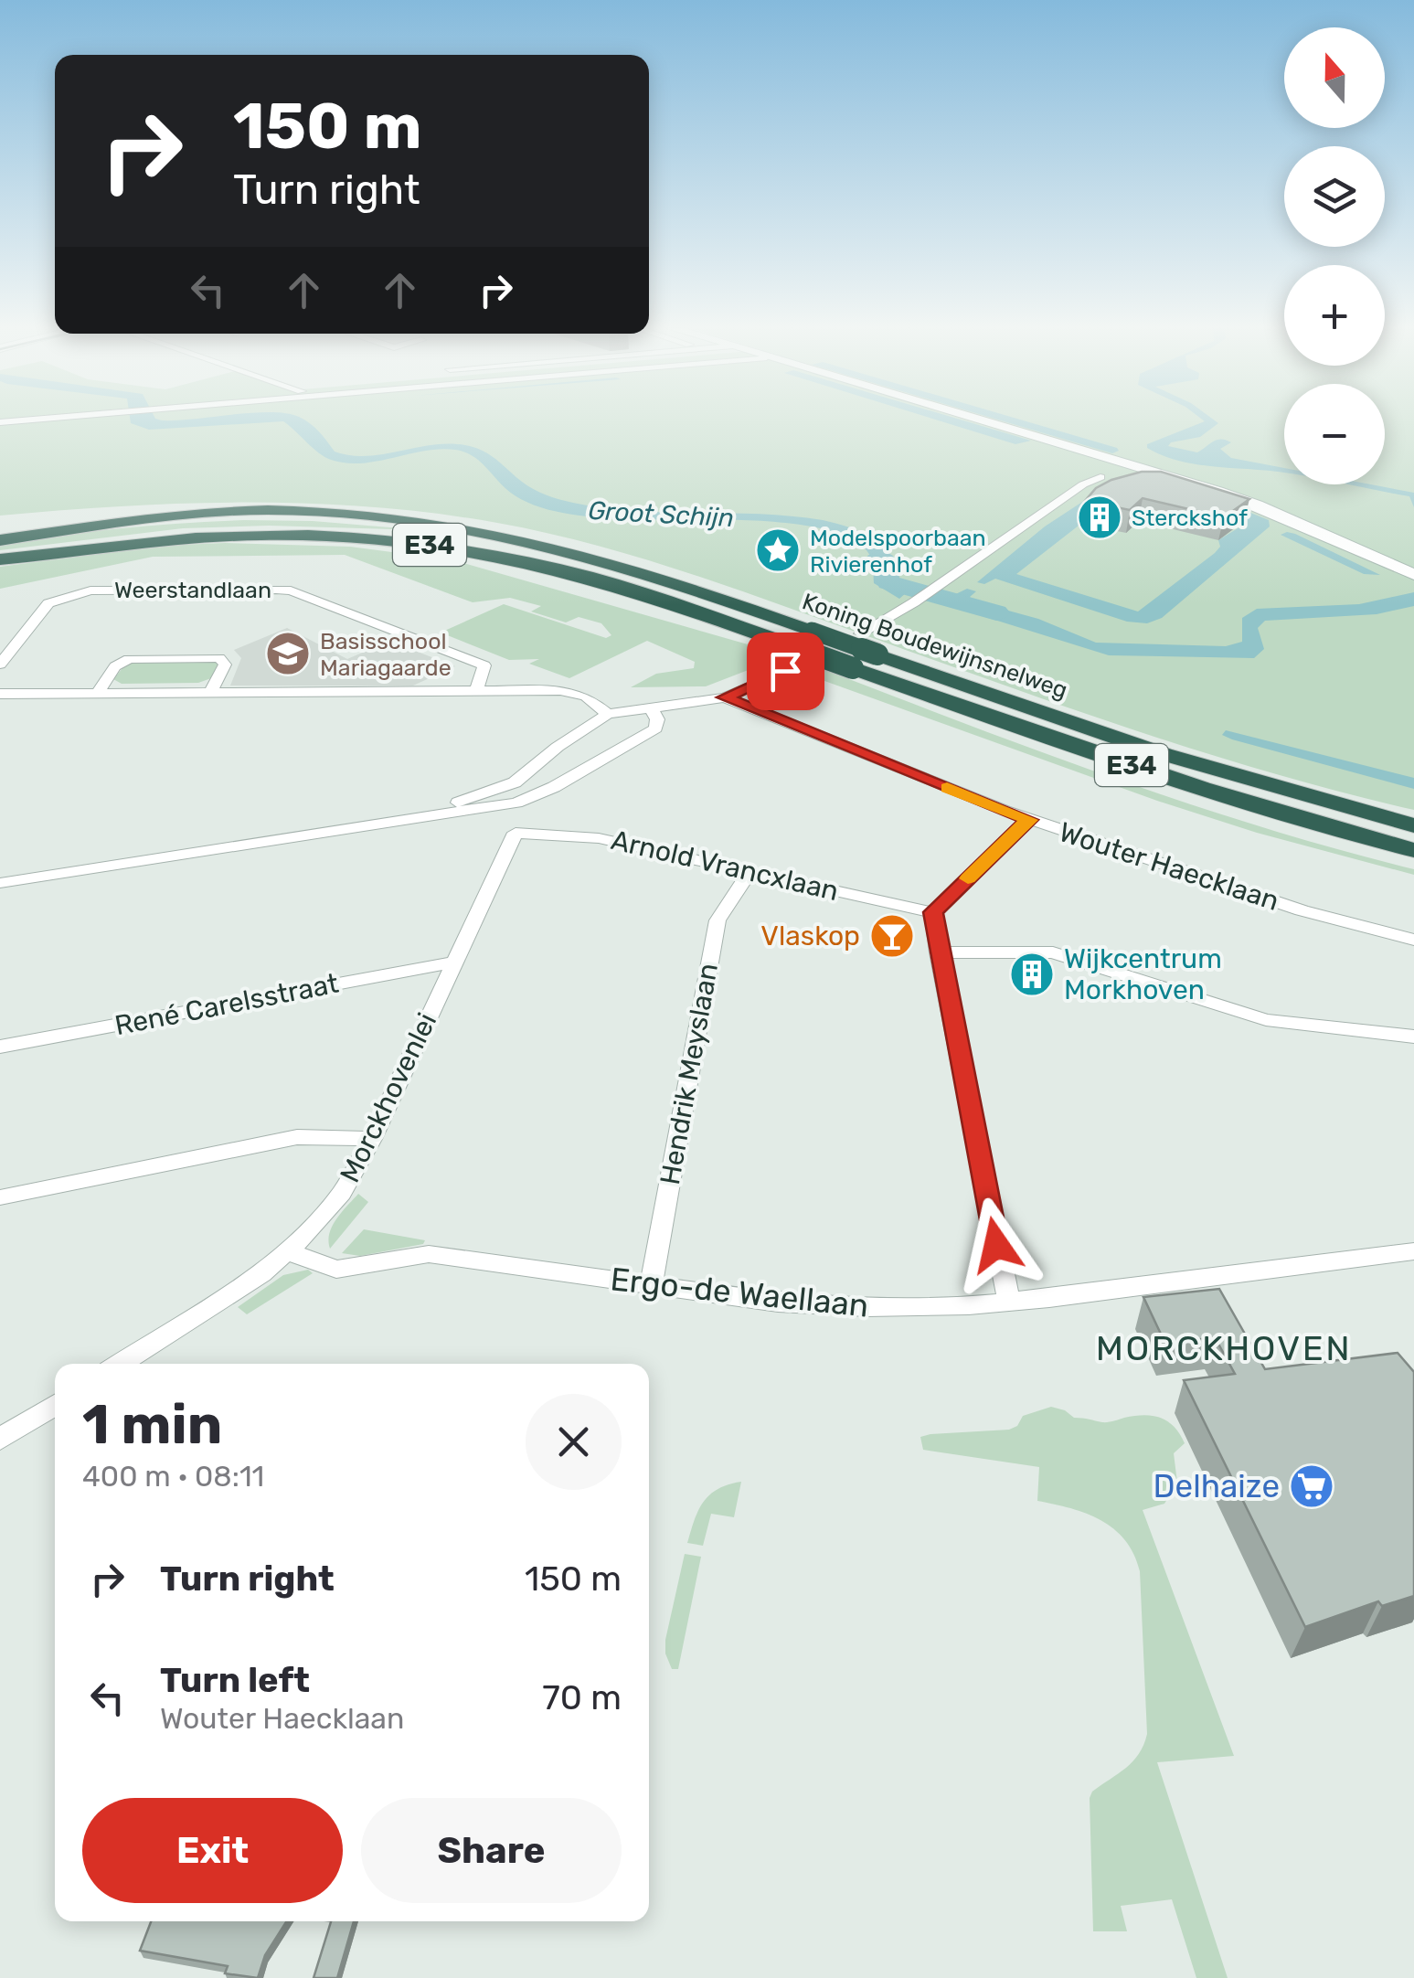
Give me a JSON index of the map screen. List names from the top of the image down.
{
  "streets": {
    "highway": ["E34", "Koning Boudewijnsnelweg"],
    "street": [
      "Weerstandlaan",
      "Arnold Vrancxlaan",
      "Wouter Haecklaan",
      "René Carelsstraat",
      "Hendrik Meyslaan",
      "Morckhovenlei",
      "Ergo-de Waellaan"
    ]
  },
  "crossings": [
    ["Arnold Vrancxlaan", "Hendrik Meyslaan"],
    ["Arnold Vrancxlaan", "Morckhovenlei"],
    ["René Carelsstraat", "Morckhovenlei"],
    ["Hendrik Meyslaan", "Ergo-de Waellaan"],
    ["Morckhovenlei", "Ergo-de Waellaan"]
  ],
  "districts": ["MORCKHOVEN"],
  "water": ["Groot Schijn"],
  "places": {
    "building": ["Sterckshof", "Wijkcentrum Morkhoven"],
    "place": ["Modelspoorbaan Rivierenhof"],
    "school or university": ["Basisschool Mariagaarde"],
    "bar": ["Vlaskop"],
    "supermarket": ["Delhaize"]
  },
  "north": "top",
  "page": {
    "map_buttons": ["+", "−"],
    "turn": ["150 m", "Turn right"],
    "heading": ["1 min", "400 m · 08:11"],
    "list": [
      {
        "name": "Turn right",
        "value": "150 m"
      },
      {
        "name": "Turn left",
        "note": "Wouter Haecklaan",
        "value": "70 m"
      }
    ],
    "buttons": ["Exit", "Share"]
  }
}
